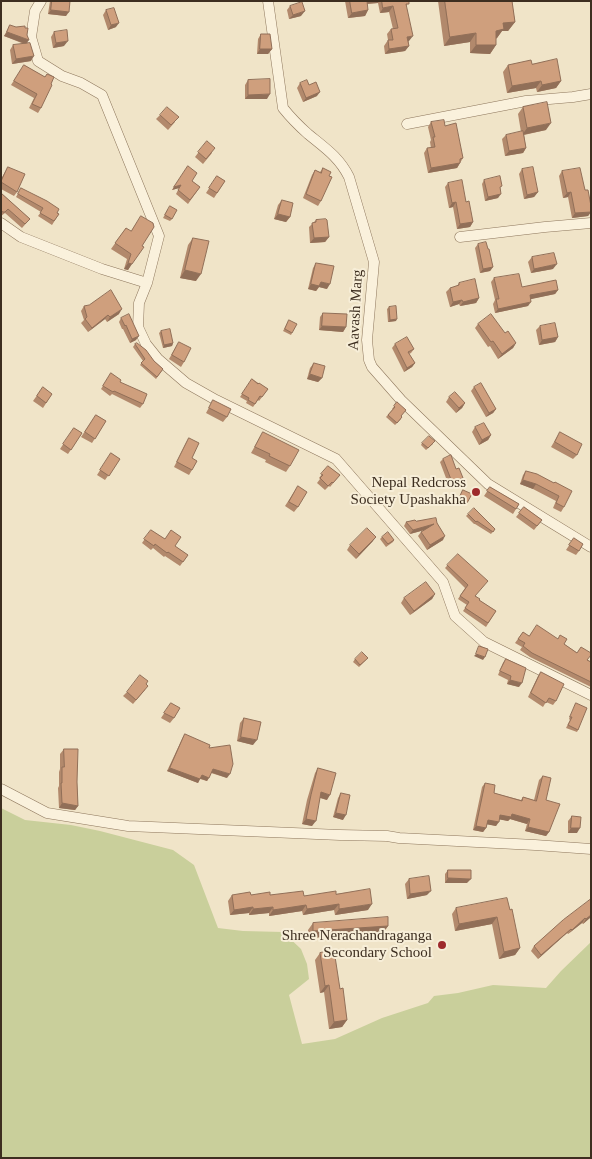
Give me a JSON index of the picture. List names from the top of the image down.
{
  "streets": {
    "street": ["Aavash Marg"]
  },
  "places": ["Nepal Redcross Society Upashakha", "Shree Nerachandraganga Secondary School"]
}
